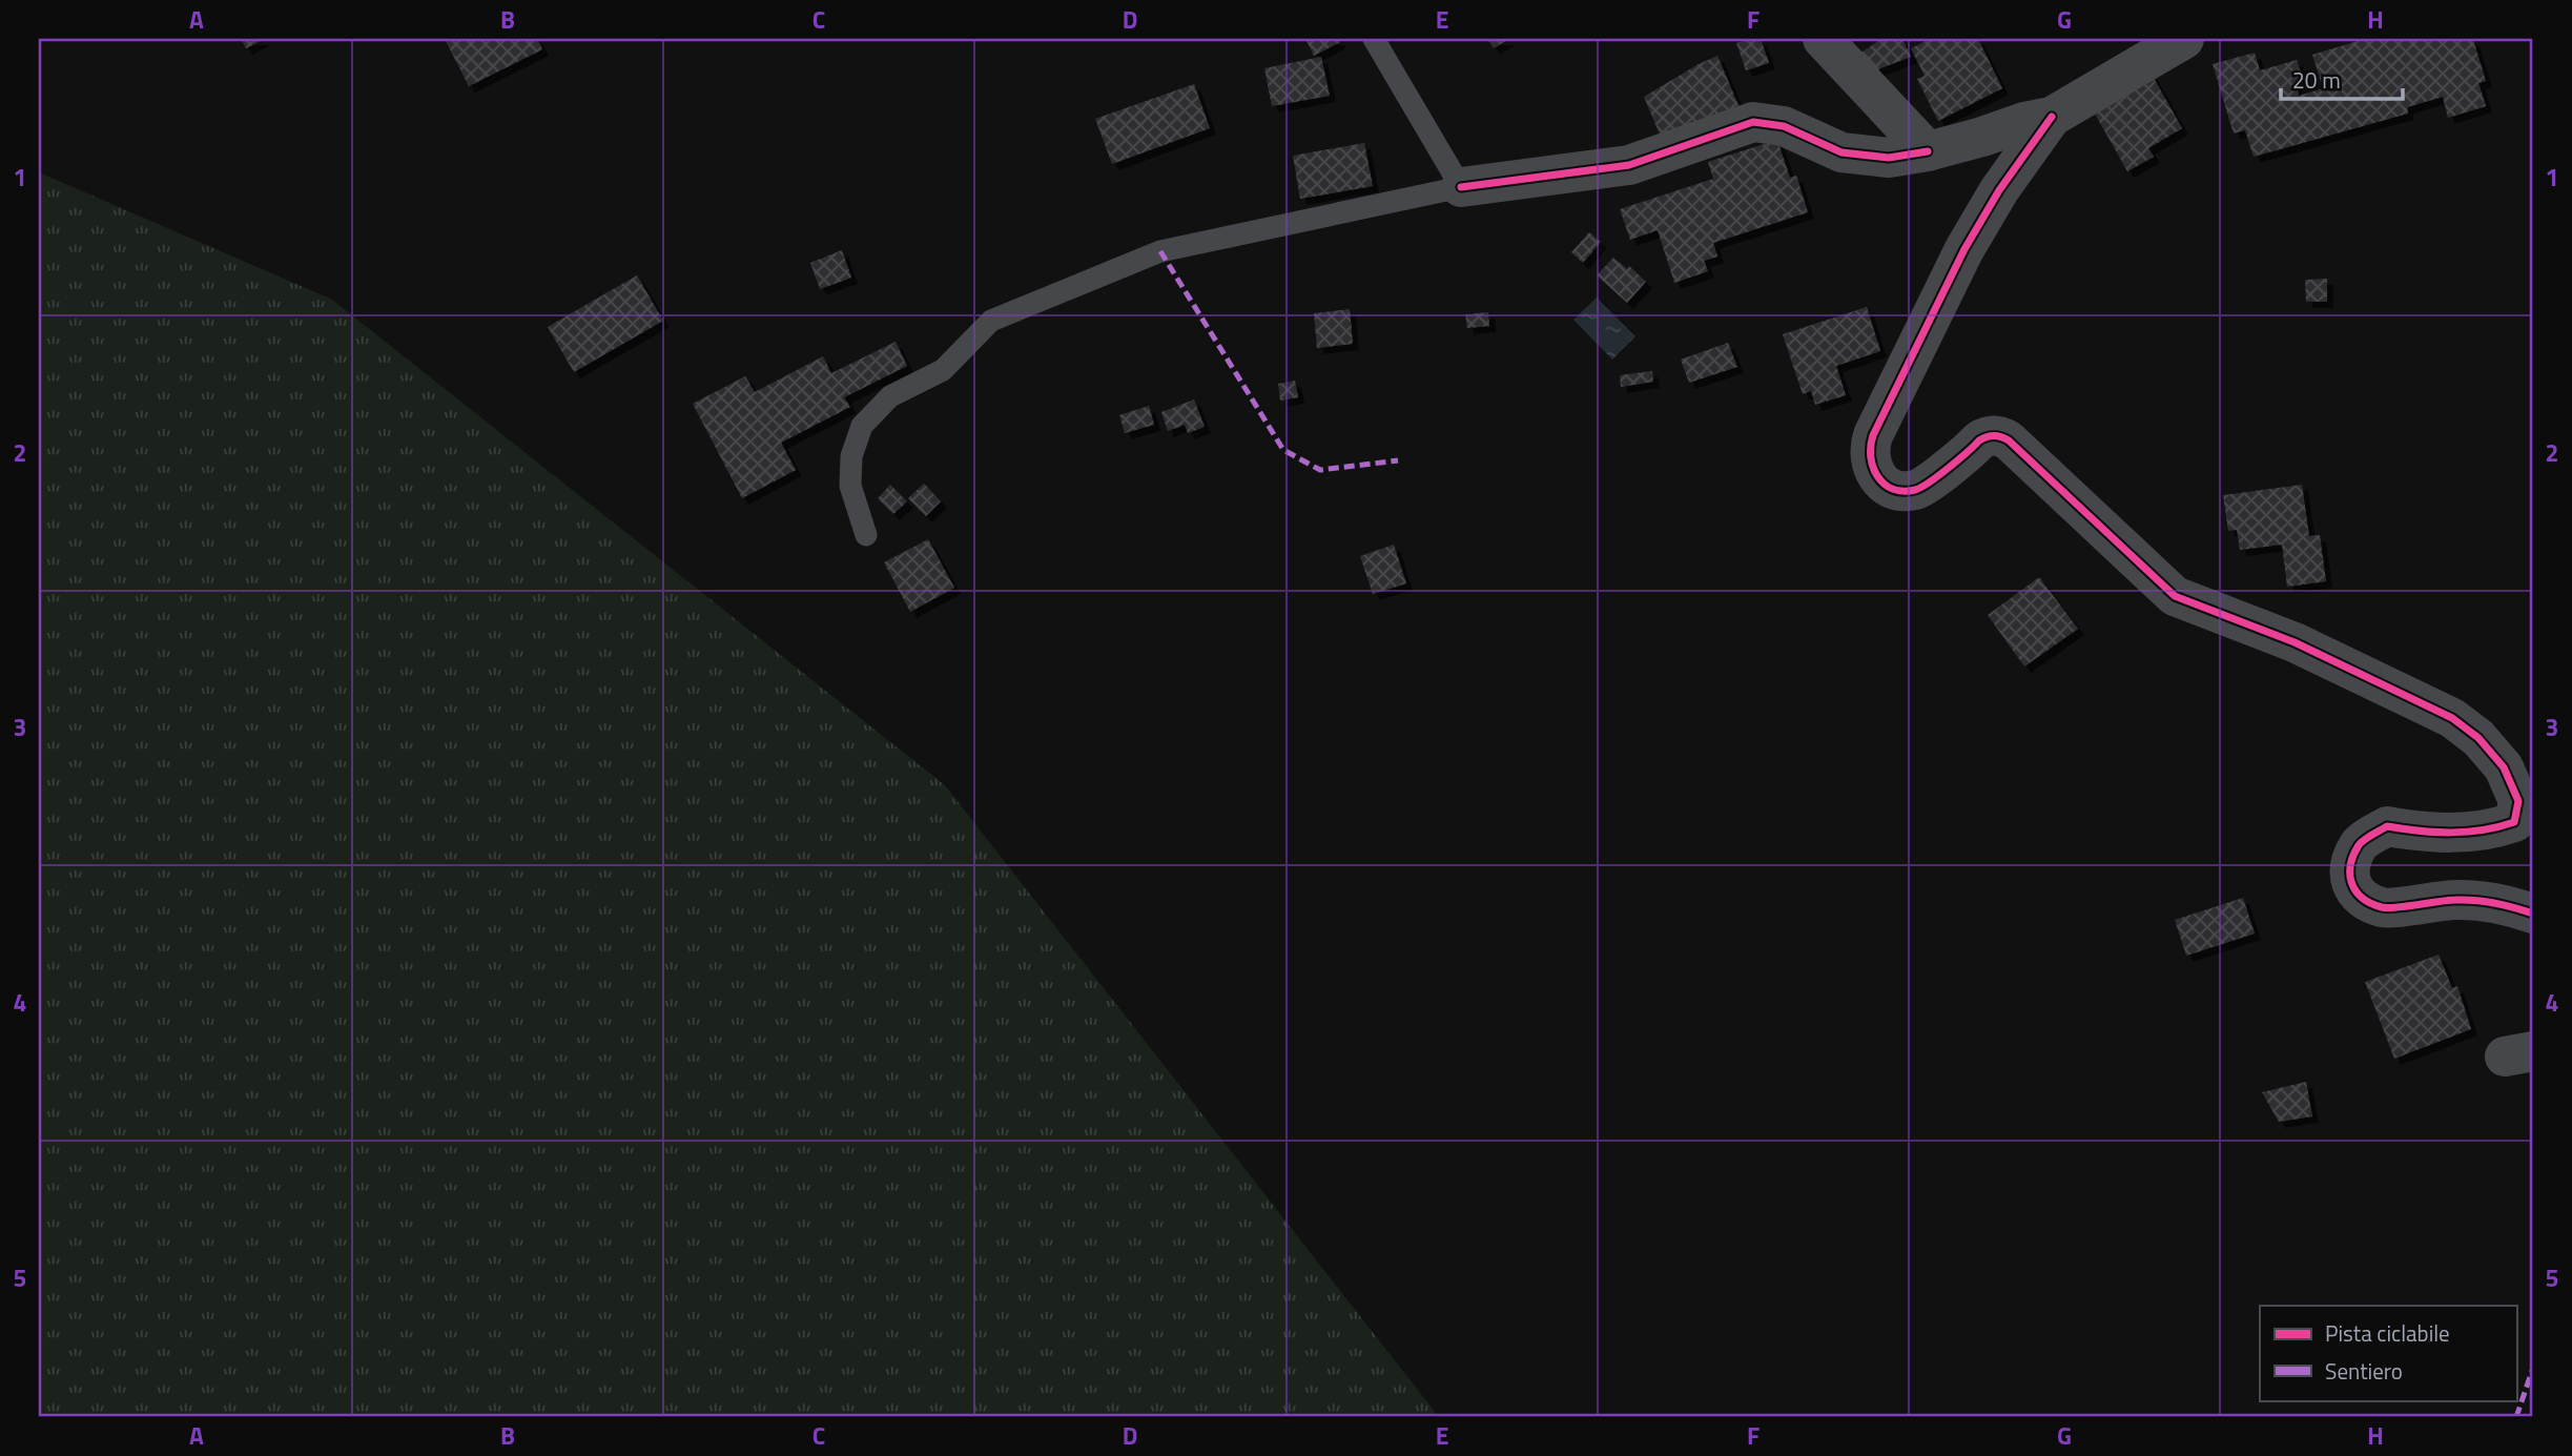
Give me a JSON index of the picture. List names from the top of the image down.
{
  "legend": ["Pista ciclabile", "Sentiero"],
  "scale_bar": "20 m",
  "grid": {
    "columns": [
      "A",
      "B",
      "C",
      "D",
      "E",
      "F",
      "G",
      "H"
    ],
    "rows": [
      "1",
      "2",
      "3",
      "4",
      "5"
    ]
  }
}
